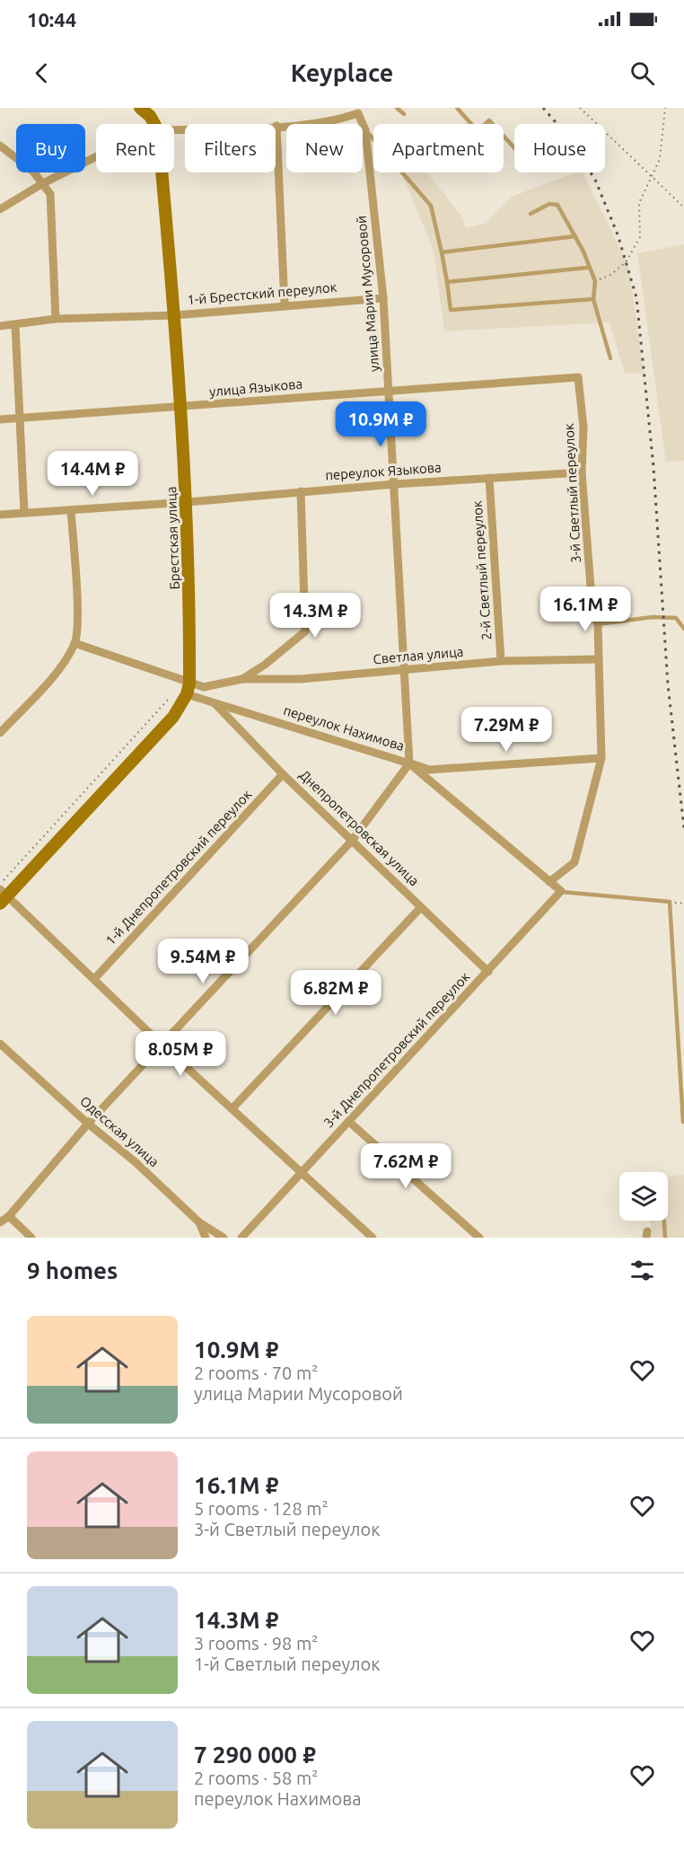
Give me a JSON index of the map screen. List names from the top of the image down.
{
  "streets": {
    "street": [
      "1-й Брестский переулок",
      "улица Марии Мусоровой",
      "улица Языкова",
      "переулок Языкова",
      "3-й Светлый переулок",
      "Брестская улица",
      "2-й Светлый переулок",
      "Светлая улица",
      "переулок Нахимова",
      "Днепропетровская улица",
      "1-й Днепропетровский переулок",
      "3-й Днепропетровский переулок",
      "Одесская улица"
    ]
  },
  "crossings": [
    ["1-й Брестский переулок", "улица Марии Мусоровой"],
    ["1-й Брестский переулок", "Брестская улица"],
    ["улица Марии Мусоровой", "улица Языкова"],
    ["улица Марии Мусоровой", "переулок Языкова"],
    ["улица Марии Мусоровой", "Светлая улица"],
    ["улица Марии Мусоровой", "переулок Нахимова"],
    ["улица Языкова", "3-й Светлый переулок"],
    ["улица Языкова", "Брестская улица"],
    ["переулок Языкова", "3-й Светлый переулок"],
    ["переулок Языкова", "Брестская улица"],
    ["переулок Языкова", "2-й Светлый переулок"],
    ["3-й Светлый переулок", "Светлая улица"],
    ["3-й Светлый переулок", "переулок Нахимова"],
    ["Брестская улица", "переулок Нахимова"],
    ["2-й Светлый переулок", "Светлая улица"],
    ["переулок Нахимова", "Днепропетровская улица"],
    ["Днепропетровская улица", "1-й Днепропетровский переулок"],
    ["Днепропетровская улица", "3-й Днепропетровский переулок"]
  ],
  "page": {
    "status": "10:44",
    "header": "Keyplace",
    "chip": [
      "Buy",
      "Rent",
      "Filters",
      "New",
      "Apartment",
      "House"
    ],
    "price": [
      "10.9M ₽",
      "14.4M ₽",
      "16.1M ₽",
      "14.3M ₽",
      "7.29M ₽",
      "9.54M ₽",
      "6.82M ₽",
      "8.05M ₽",
      "7.62M ₽"
    ],
    "heading": "9 homes",
    "list": [
      {
        "name": "10.9M ₽",
        "note": "2 rooms · 70 m² · улица Марии Мусоровой"
      },
      {
        "name": "16.1M ₽",
        "note": "5 rooms · 128 m² · 3-й Светлый переулок"
      },
      {
        "name": "14.3M ₽",
        "note": "3 rooms · 98 m² · 1-й Светлый переулок"
      },
      {
        "name": "7 290 000 ₽",
        "note": "2 rooms · 58 m² · переулок Нахимова"
      }
    ]
  }
}
